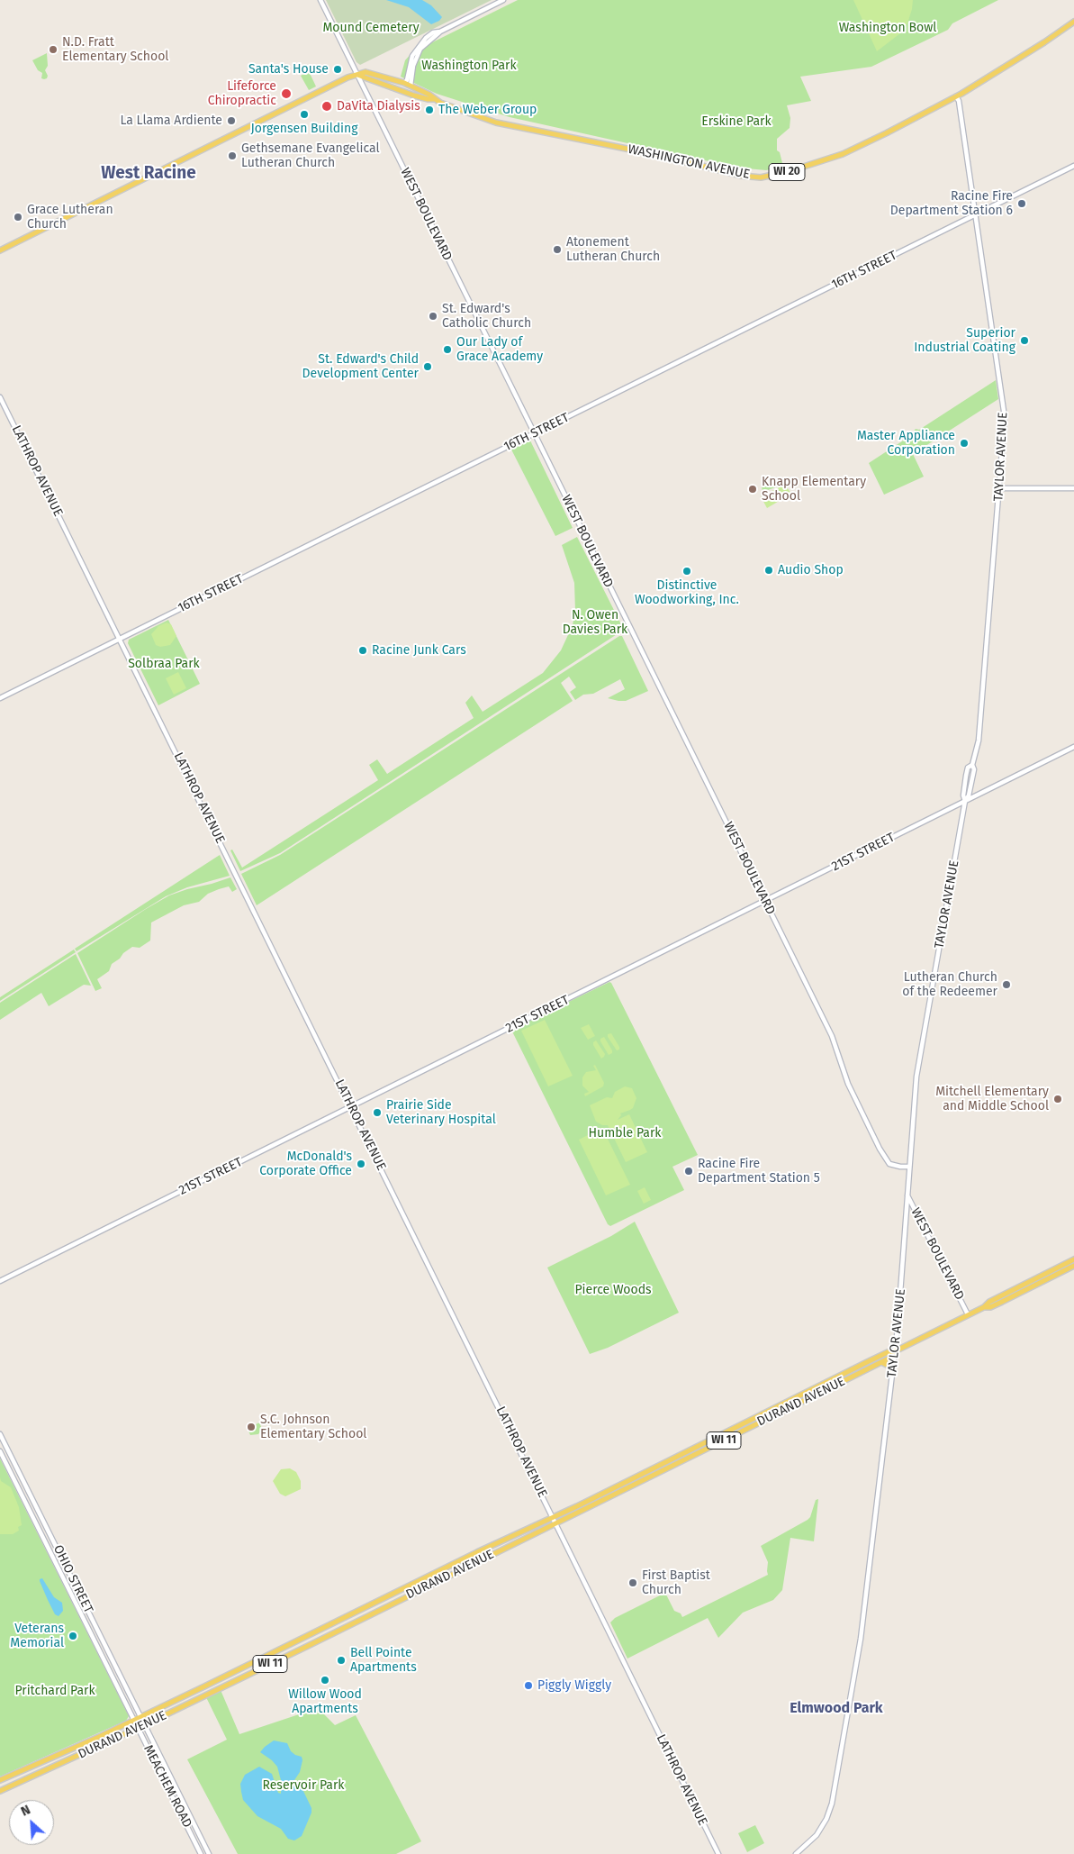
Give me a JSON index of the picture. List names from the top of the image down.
{
  "streets": {
    "main road": [
      "WASHINGTON AVENUE",
      "WI 20",
      "DURAND AVENUE",
      "WI 11"
    ],
    "street": [
      "WEST BOULEVARD",
      "16TH STREET",
      "TAYLOR AVENUE",
      "LATHROP AVENUE",
      "21ST STREET",
      "OHIO STREET",
      "MEACHEM ROAD"
    ]
  },
  "crossings": [
    ["WASHINGTON AVENUE", "WEST BOULEVARD"],
    ["WASHINGTON AVENUE", "TAYLOR AVENUE"],
    ["WEST BOULEVARD", "16TH STREET"],
    ["WEST BOULEVARD", "TAYLOR AVENUE"],
    ["WEST BOULEVARD", "21ST STREET"],
    ["WEST BOULEVARD", "DURAND AVENUE"],
    ["16TH STREET", "TAYLOR AVENUE"],
    ["16TH STREET", "LATHROP AVENUE"],
    ["TAYLOR AVENUE", "21ST STREET"],
    ["TAYLOR AVENUE", "DURAND AVENUE"],
    ["LATHROP AVENUE", "21ST STREET"],
    ["LATHROP AVENUE", "DURAND AVENUE"],
    ["DURAND AVENUE", "OHIO STREET"],
    ["DURAND AVENUE", "MEACHEM ROAD"],
    ["OHIO STREET", "MEACHEM ROAD"]
  ],
  "districts": ["West Racine", "Elmwood Park"],
  "parks": [
    "Mound Cemetery",
    "Washington Bowl",
    "Washington Park",
    "Erskine Park",
    "N. Owen Davies Park",
    "Solbraa Park",
    "Humble Park",
    "Pierce Woods",
    "Pritchard Park",
    "Reservoir Park"
  ],
  "places": [
    "N.D. Fratt Elementary School",
    "Santa's House",
    "Lifeforce Chiropractic",
    "DaVita Dialysis",
    "The Weber Group",
    "Jorgensen Building",
    "La Llama Ardiente",
    "Gethsemane Evangelical Lutheran Church",
    "Racine Fire Department Station 6",
    "Grace Lutheran Church",
    "Atonement Lutheran Church",
    "St. Edward's Catholic Church",
    "Superior Industrial Coating",
    "Our Lady of Grace Academy",
    "St. Edward's Child Development Center",
    "Master Appliance Corporation",
    "Knapp Elementary School",
    "Audio Shop",
    "Distinctive Woodworking, Inc.",
    "Racine Junk Cars",
    "Lutheran Church of the Redeemer",
    "Mitchell Elementary and Middle School",
    "Prairie Side Veterinary Hospital",
    "McDonald's Corporate Office",
    "Racine Fire Department Station 5",
    "S.C. Johnson Elementary School",
    "First Baptist Church",
    "Veterans Memorial",
    "Bell Pointe Apartments",
    "Willow Wood Apartments",
    "Piggly Wiggly"
  ],
  "north": "top left"
}
